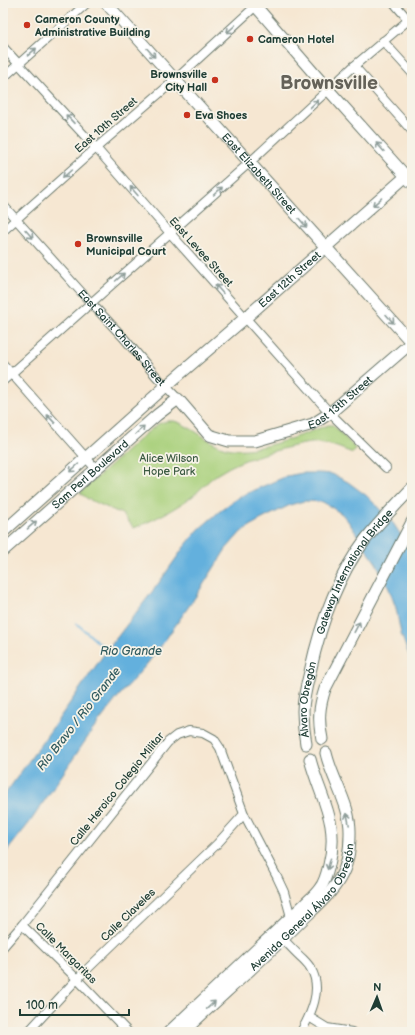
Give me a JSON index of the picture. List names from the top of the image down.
{
  "streets": {
    "main road": [
      "East Elizabeth Street",
      "East 12th Street",
      "East Saint Charles Street",
      "East 13th Street",
      "Sam Perl Boulevard",
      "Gateway International Bridge",
      "Álvaro Obregón",
      "Avenida General Álvaro Obregón"
    ],
    "street": [
      "East 10th Street",
      "East Levee Street",
      "Calle Heroico Colegio Militar",
      "Calle Claveles",
      "Calle Margaritas"
    ]
  },
  "crossings": [
    ["East 10th Street", "East Elizabeth Street"],
    ["East 10th Street", "East Levee Street"],
    ["East 10th Street", "East Saint Charles Street"],
    ["East Elizabeth Street", "East 12th Street"],
    ["East Elizabeth Street", "East 13th Street"],
    ["East Levee Street", "East 12th Street"],
    ["East Levee Street", "East 13th Street"],
    ["East 12th Street", "East Saint Charles Street"],
    ["East 12th Street", "Sam Perl Boulevard"],
    ["East Saint Charles Street", "East 13th Street"],
    ["East Saint Charles Street", "Sam Perl Boulevard"],
    ["Gateway International Bridge", "Álvaro Obregón"],
    ["Calle Heroico Colegio Militar", "Avenida General Álvaro Obregón"],
    ["Calle Heroico Colegio Militar", "Calle Claveles"],
    ["Calle Heroico Colegio Militar", "Calle Margaritas"],
    ["Calle Claveles", "Calle Margaritas"]
  ],
  "one_way": ["East 10th Street", "East Elizabeth Street", "East Levee Street"],
  "districts": ["Brownsville"],
  "water": ["Rio Grande", "Río Bravo / Rio Grande"],
  "parks": ["Alice Wilson Hope Park"],
  "places": [
    "Cameron County Administrative Building",
    "Cameron Hotel",
    "Brownsville City Hall",
    "Eva Shoes",
    "Brownsville Municipal Court"
  ],
  "scale_bar": "100 m",
  "north": "top"
}
